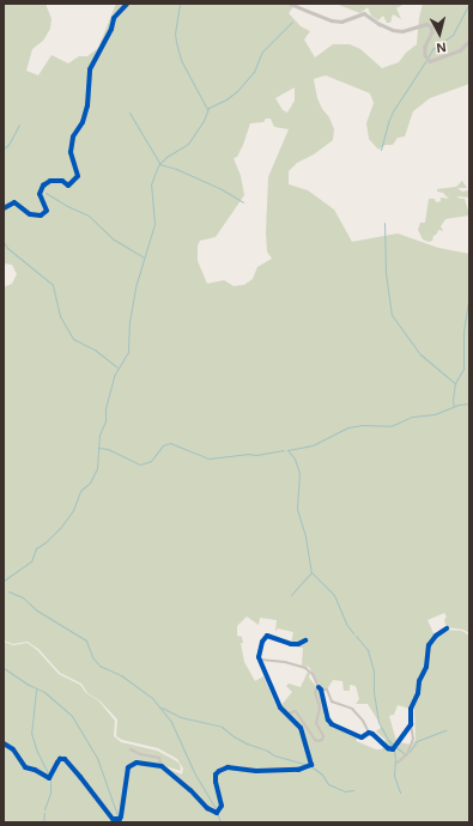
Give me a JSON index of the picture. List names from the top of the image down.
{
  "north": "bottom"
}
